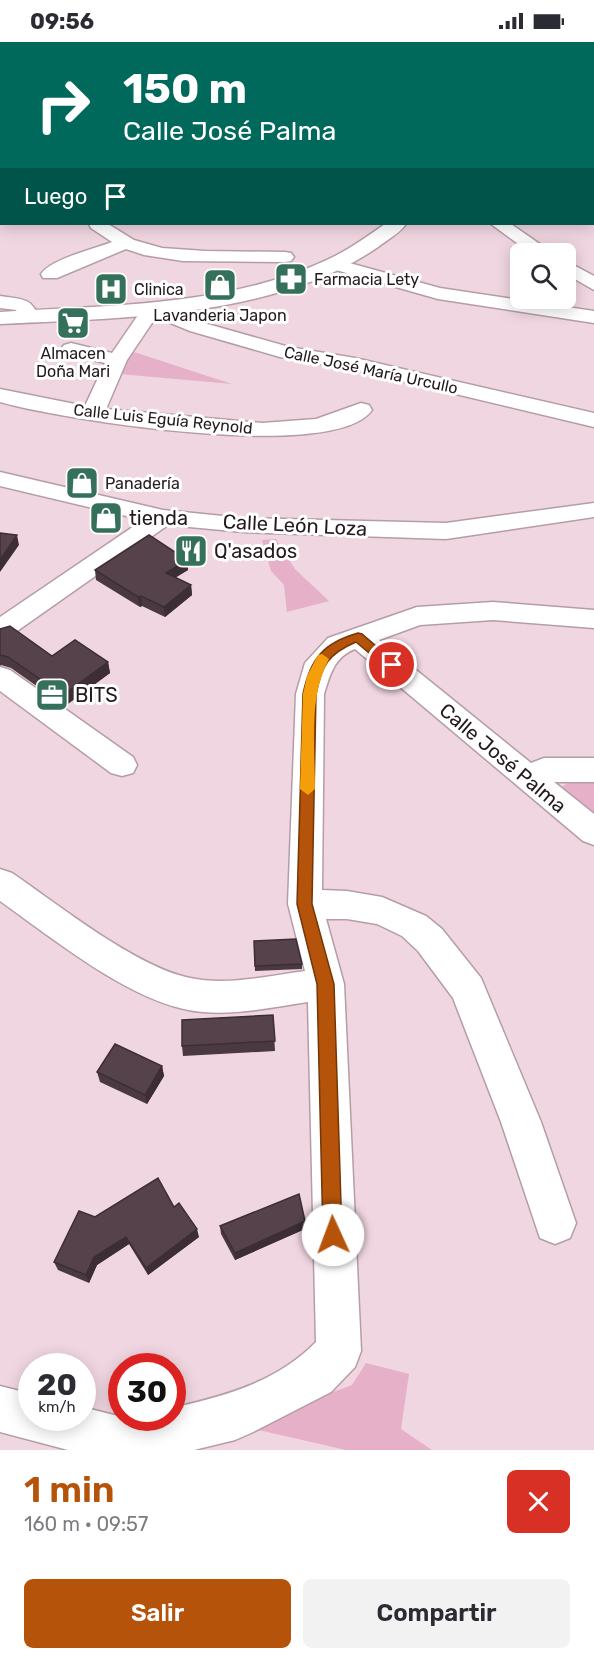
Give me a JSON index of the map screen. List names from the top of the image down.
{
  "streets": {
    "street": [
      "Calle José María Urcullo",
      "Calle Luis Eguía Reynold",
      "Calle León Loza",
      "Calle José Palma"
    ]
  },
  "places": {
    "pharmacy": ["Farmacia Lety"],
    "shop": ["Lavanderia Japon", "Panadería", "tienda"],
    "hospital": ["Clinica"],
    "supermarket": ["Almacen Doña Mari"],
    "restaurant": ["Q'asados"],
    "office": ["BITS"]
  },
  "page": {
    "status": "09:56",
    "turn": ["150 m", "Calle José Palma"],
    "then": "Luego",
    "speed": "20 km/h",
    "limit": "30",
    "heading": ["1 min", "160 m · 09:57"],
    "buttons": ["Salir", "Compartir"]
  }
}
